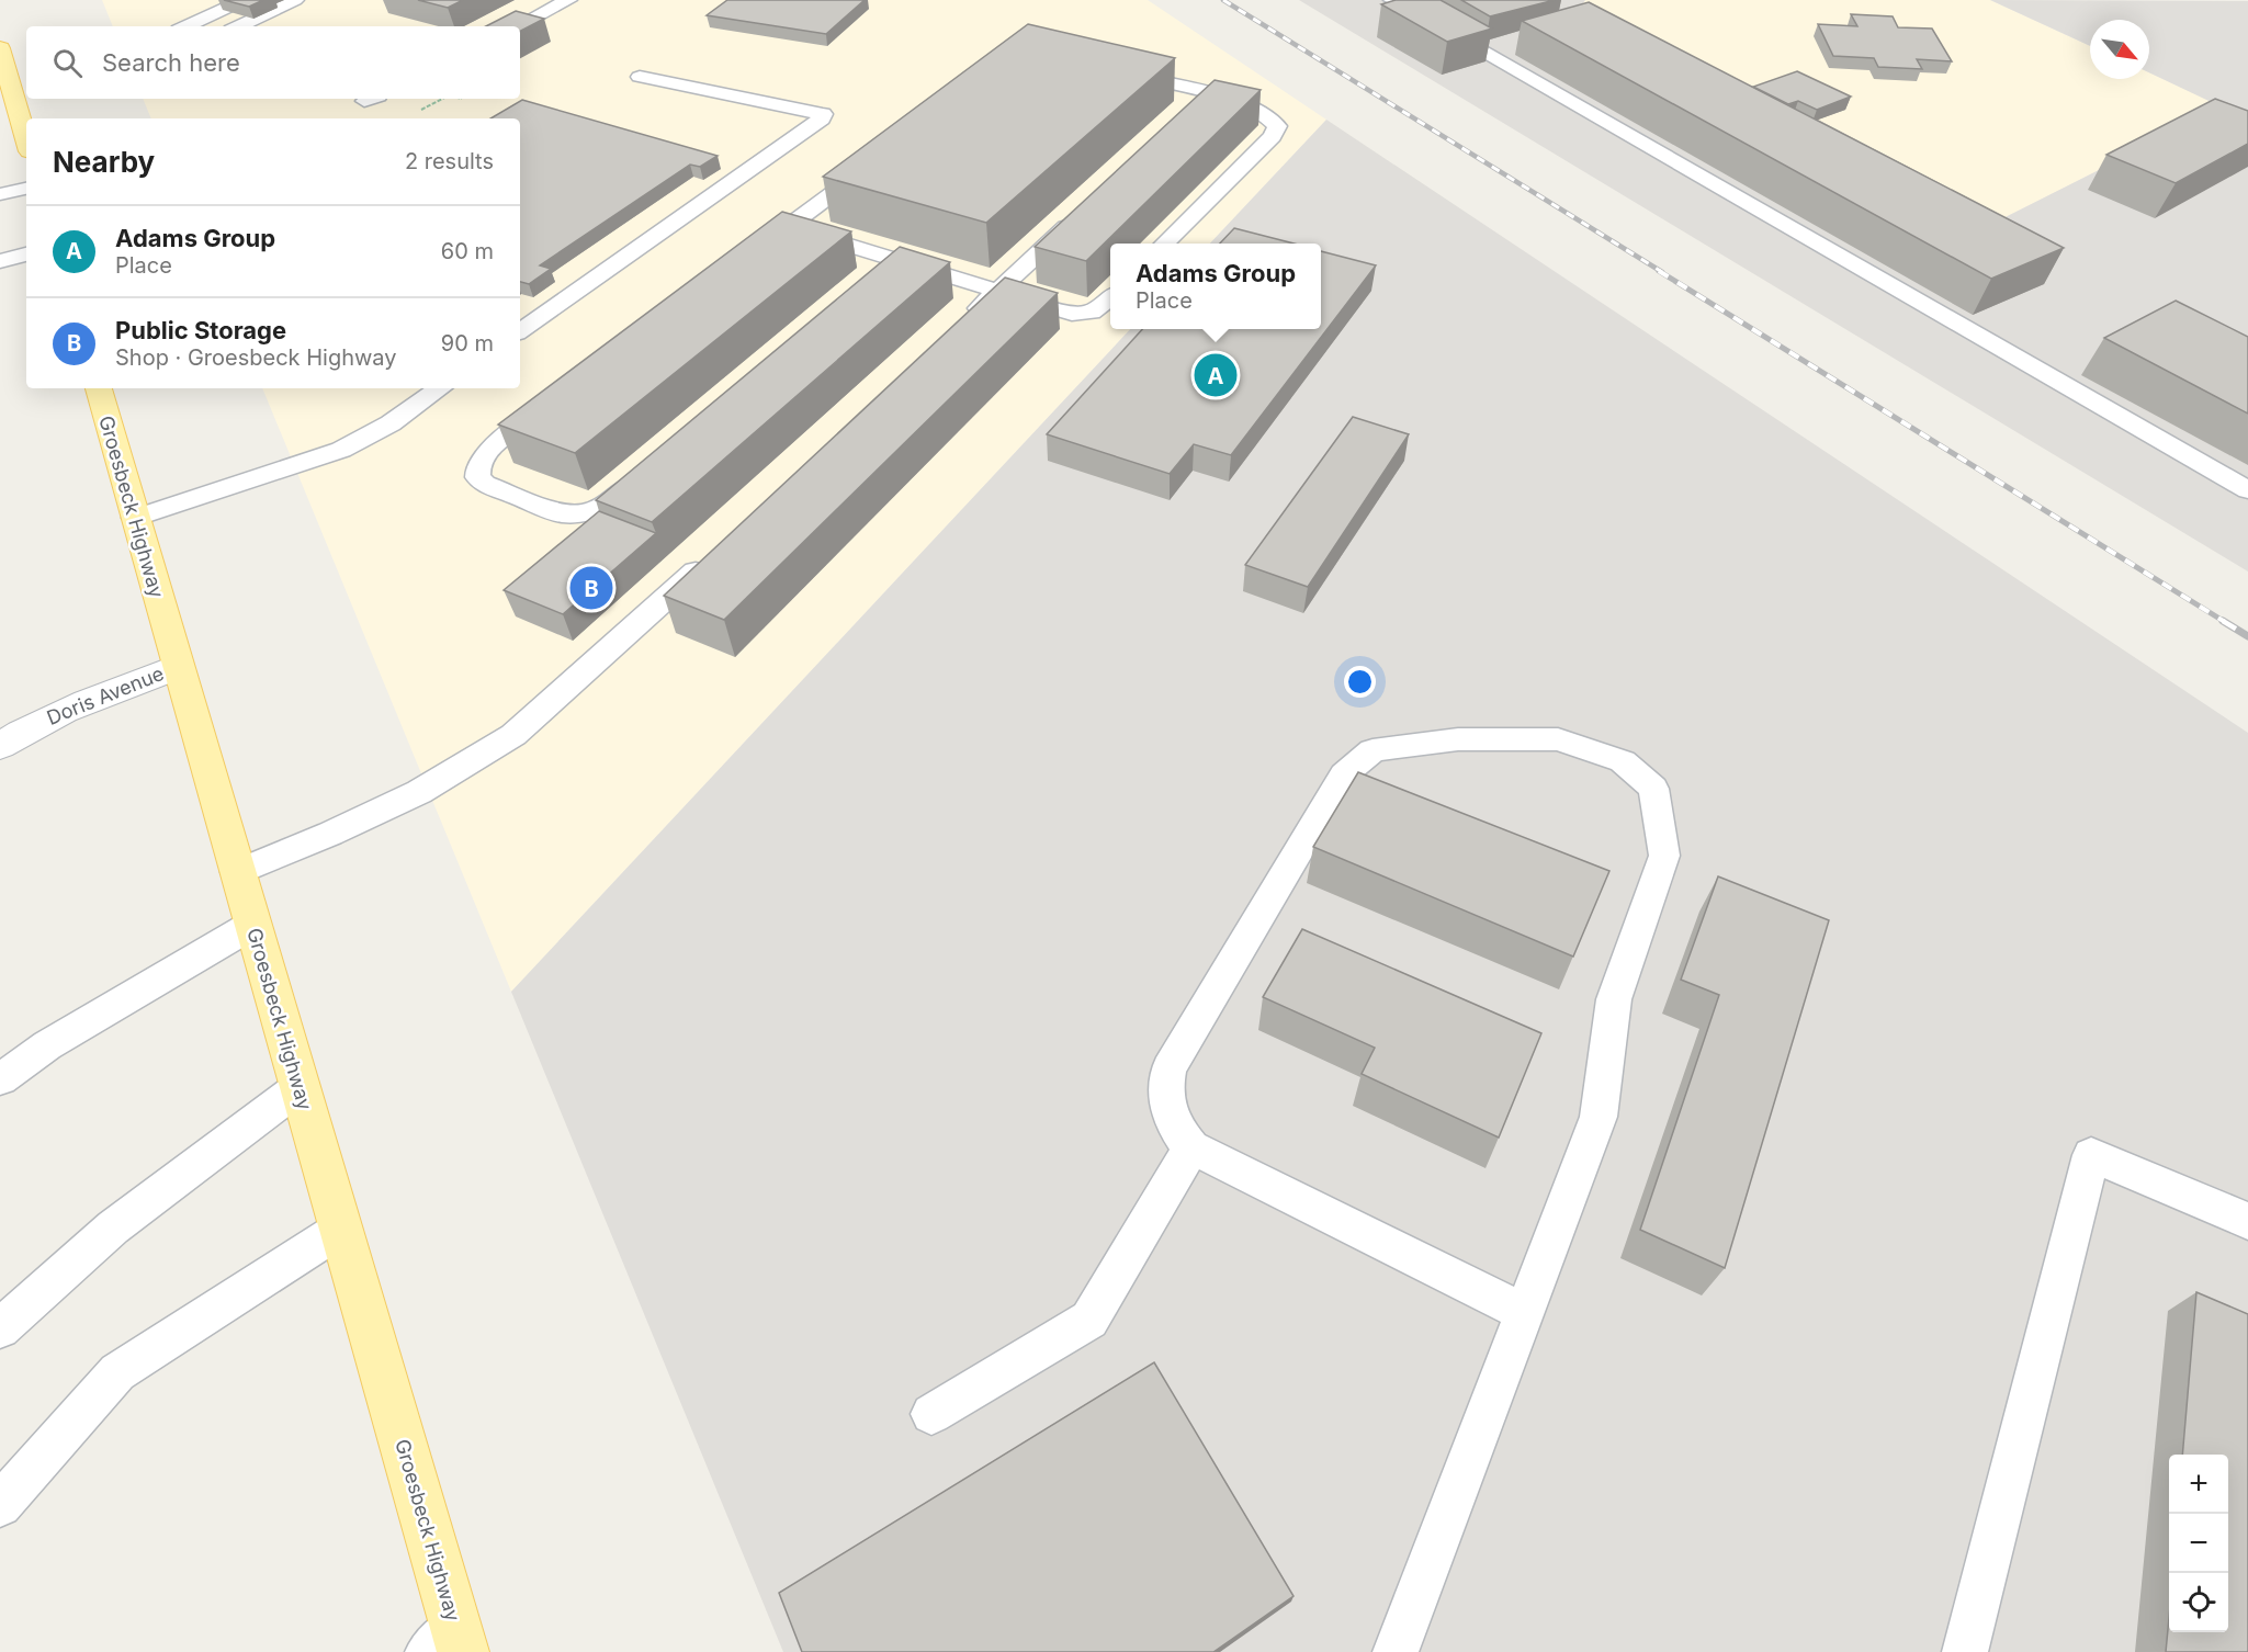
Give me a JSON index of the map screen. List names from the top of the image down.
{
  "streets": {
    "main road": ["Groesbeck Highway"],
    "street": ["Doris Avenue"]
  },
  "crossings": [
    ["Groesbeck Highway", "Doris Avenue"]
  ],
  "north": "bottom right",
  "page": {
    "search": "Search here",
    "heading": ["Nearby", "2 results"],
    "list": [
      {
        "mark": "A",
        "name": "Adams Group",
        "note": "Place",
        "value": "60 m"
      },
      {
        "mark": "B",
        "name": "Public Storage",
        "note": "Shop · Groesbeck Highway",
        "value": "90 m"
      }
    ],
    "popup": ["Adams Group", "Place"],
    "pins": ["A", "B"],
    "map_buttons": ["+", "−"]
  }
}
